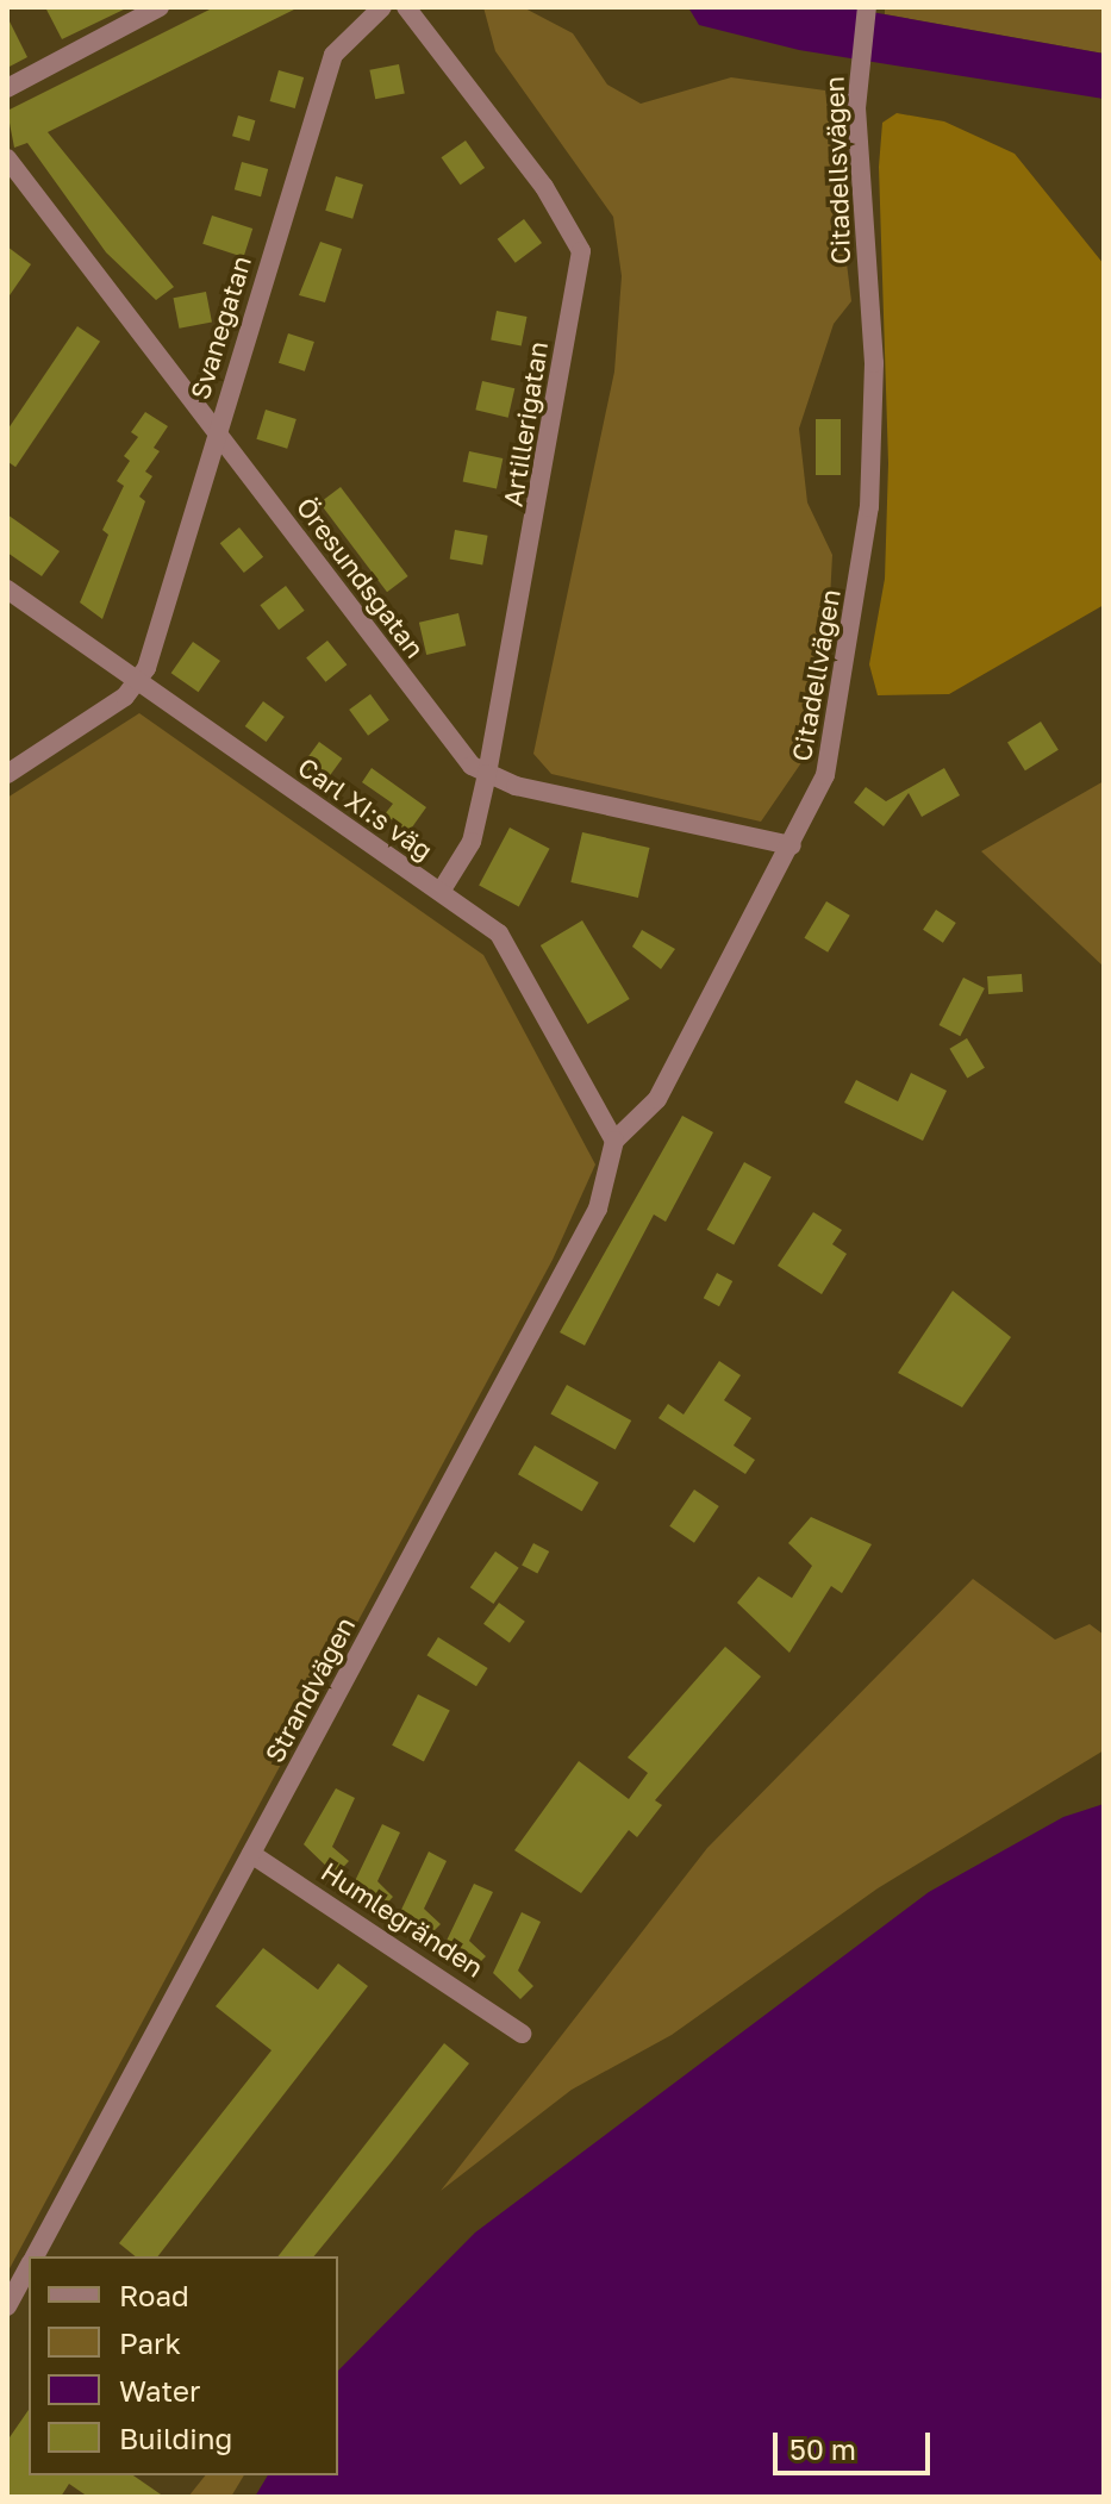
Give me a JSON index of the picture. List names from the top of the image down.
{
  "streets": {
    "street": [
      "Citadellsvägen",
      "Svanegatan",
      "Artillerigatan",
      "Öresundsgatan",
      "Citadellvägen",
      "Carl XI:s väg",
      "Strandvägen",
      "Humlegränden"
    ]
  },
  "crossings": [
    ["Citadellsvägen", "Citadellvägen"],
    ["Svanegatan", "Öresundsgatan"],
    ["Svanegatan", "Carl XI:s väg"],
    ["Artillerigatan", "Öresundsgatan"],
    ["Artillerigatan", "Carl XI:s väg"],
    ["Öresundsgatan", "Citadellvägen"],
    ["Citadellvägen", "Carl XI:s väg"],
    ["Citadellvägen", "Strandvägen"],
    ["Carl XI:s väg", "Strandvägen"],
    ["Strandvägen", "Humlegränden"]
  ],
  "legend": [
    "Road",
    "Park",
    "Water",
    "Building"
  ],
  "scale_bar": "50 m"
}
